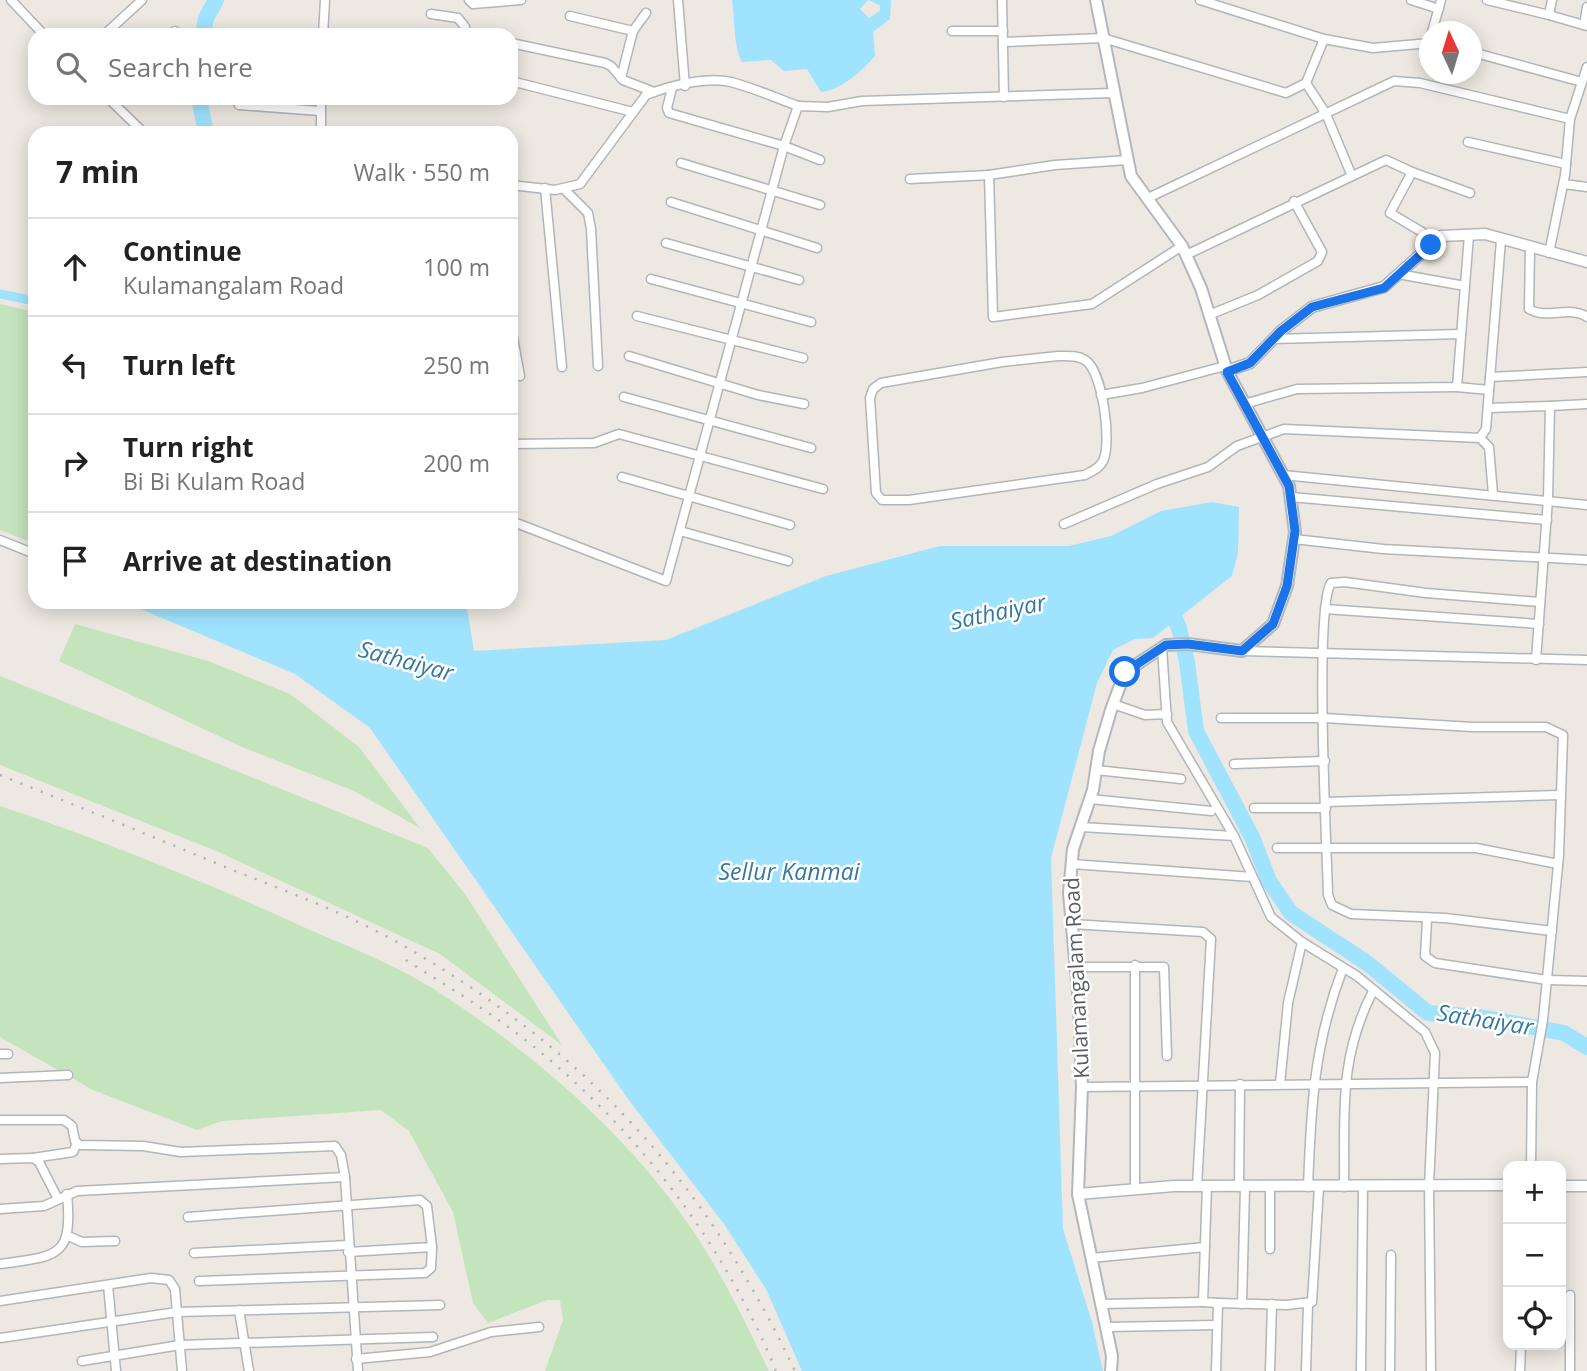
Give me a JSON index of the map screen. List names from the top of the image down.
{
  "streets": {
    "main road": ["Kulamangalam Road"]
  },
  "water": ["Sathaiyar", "Sellur Kanmai"],
  "north": "top",
  "page": {
    "search": "Search here",
    "heading": ["7 min", "Walk · 550 m"],
    "list": [
      ["Continue", "Kulamangalam Road", "100 m"],
      ["Turn left", "250 m"],
      ["Turn right", "Bi Bi Kulam Road", "200 m"],
      "Arrive at destination"
    ],
    "map_buttons": ["+", "−"]
  }
}
